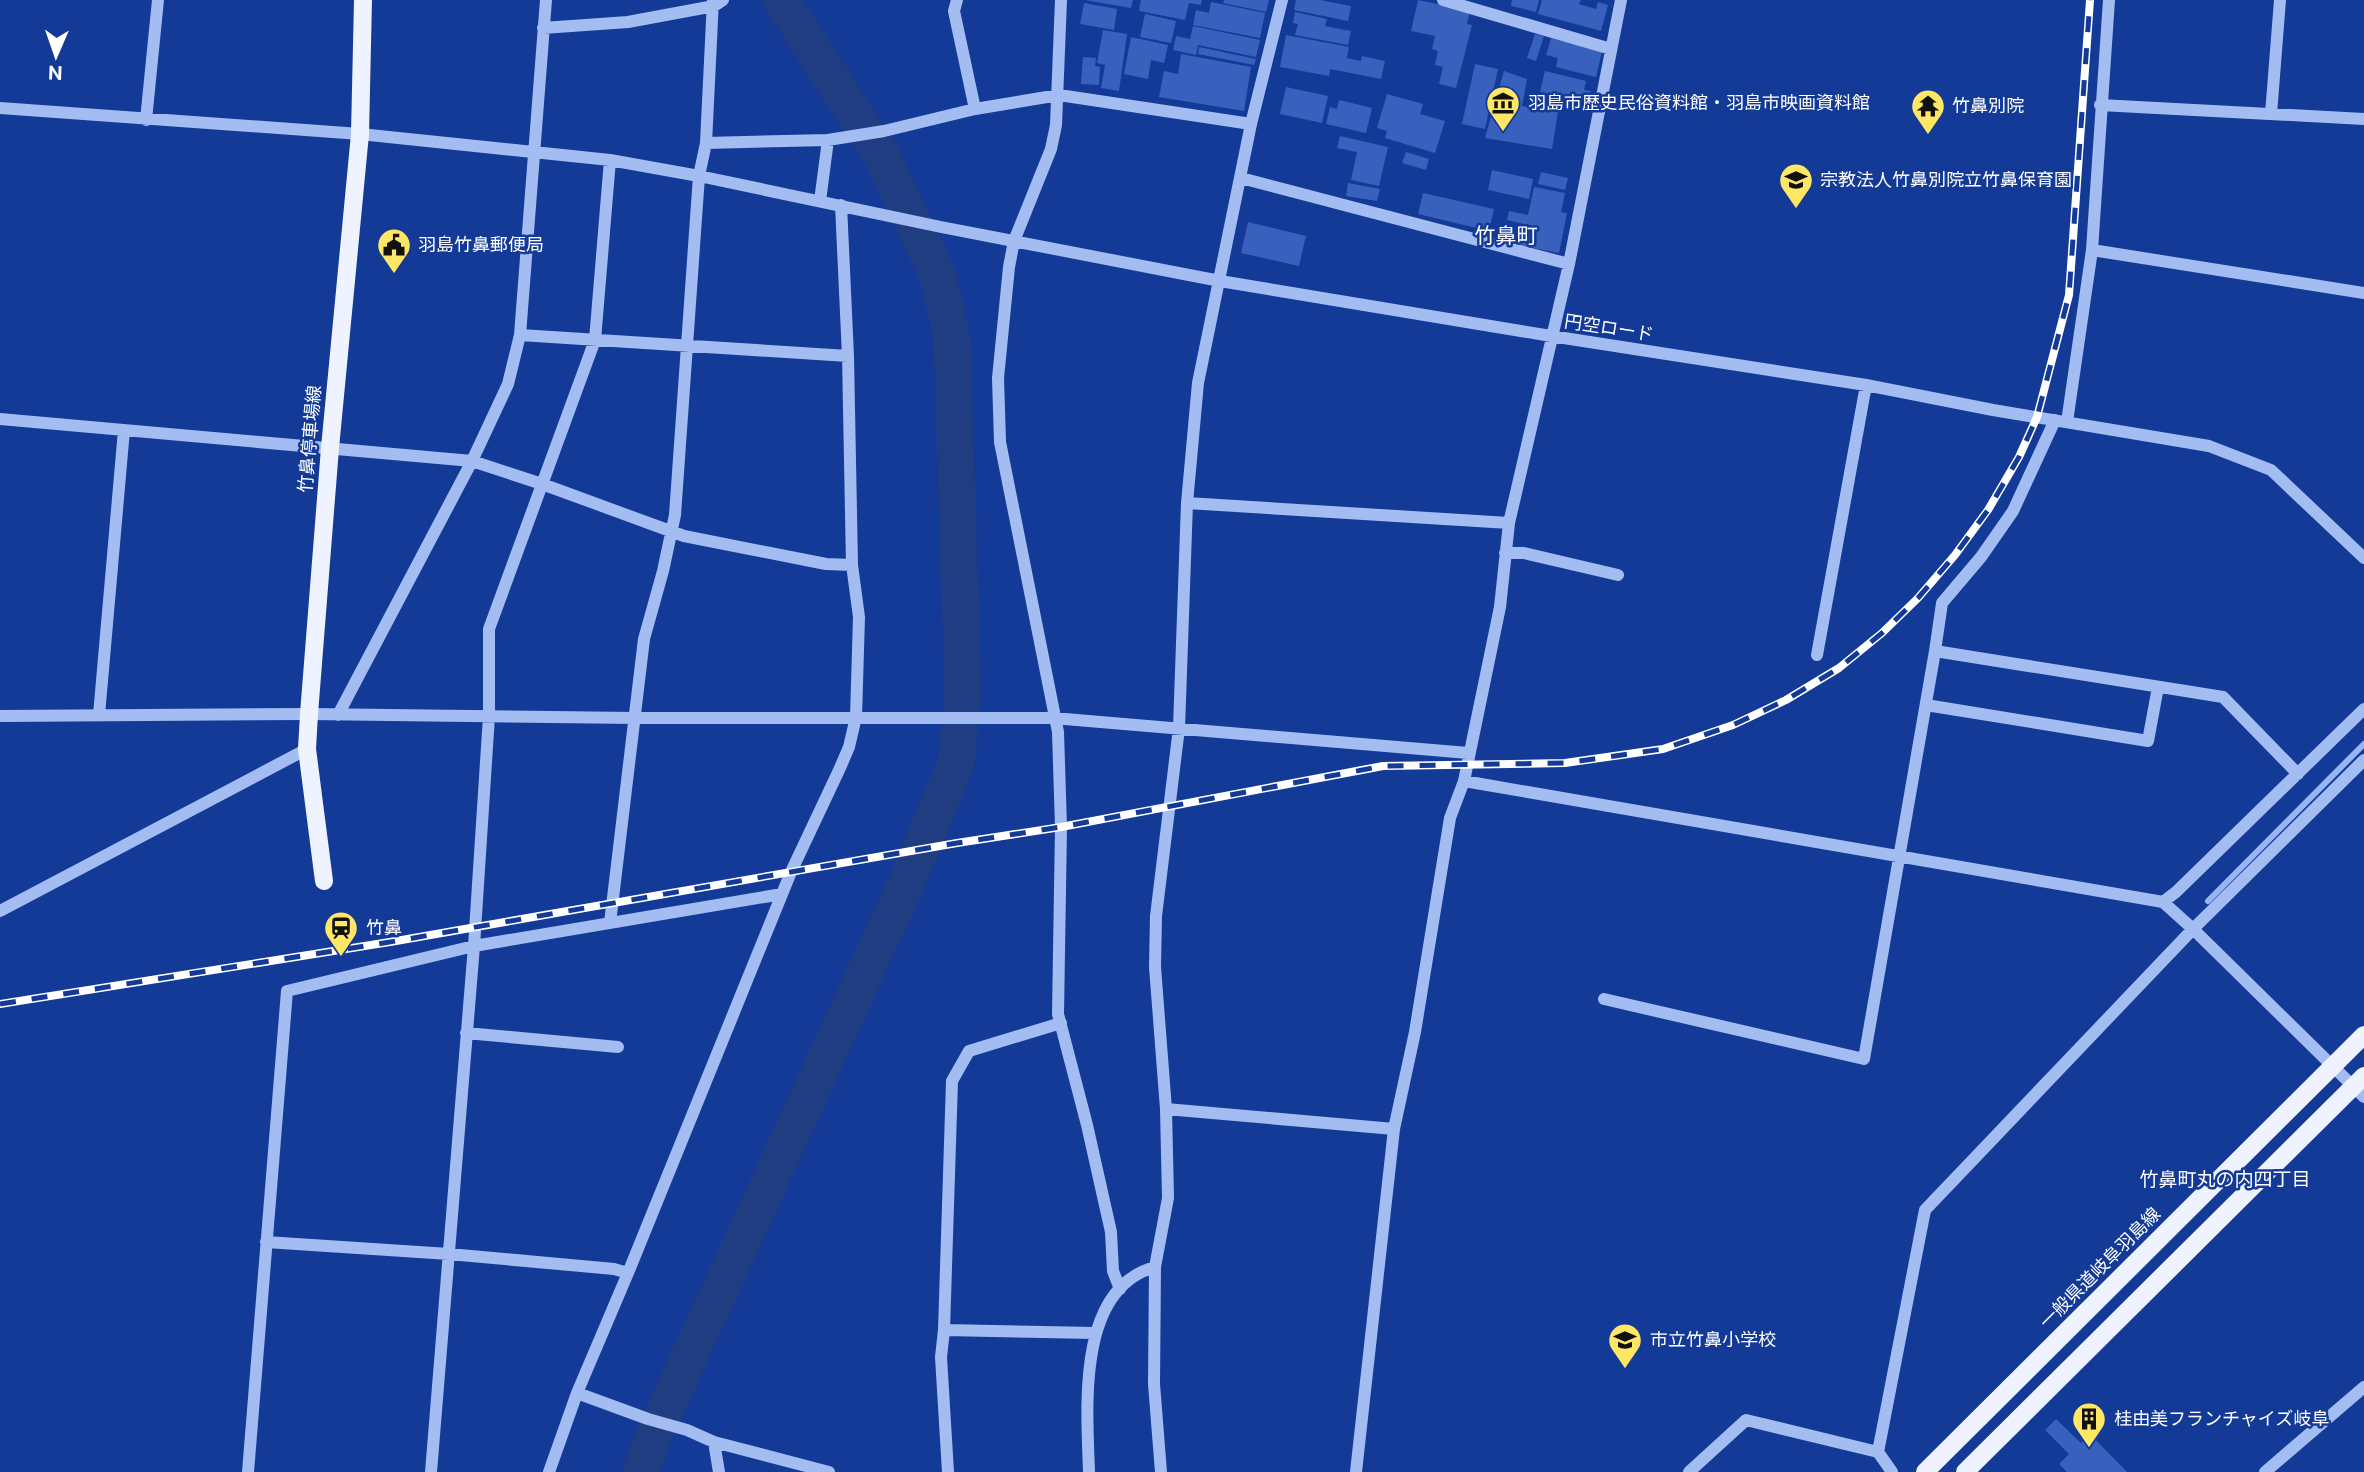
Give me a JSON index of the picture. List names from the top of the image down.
{
  "streets": {
    "main road": ["竹鼻停車場線", "一般県道岐阜羽島線"],
    "street": ["円空ロード"]
  },
  "crossings": [
    ["円空ロード", "竹鼻停車場線"]
  ],
  "districts": ["竹鼻町", "竹鼻町丸の内四丁目"],
  "places": {
    "museum": ["羽島市歴史民俗資料館・羽島市映画資料館"],
    "temple": ["竹鼻別院"],
    "school or university": ["宗教法人竹鼻別院立竹鼻保育園", "市立竹鼻小学校"],
    "public building": ["羽島竹鼻郵便局"],
    "station": ["竹鼻"],
    "building": ["桂由美フランチャイズ岐阜"]
  },
  "north": "bottom"
}
